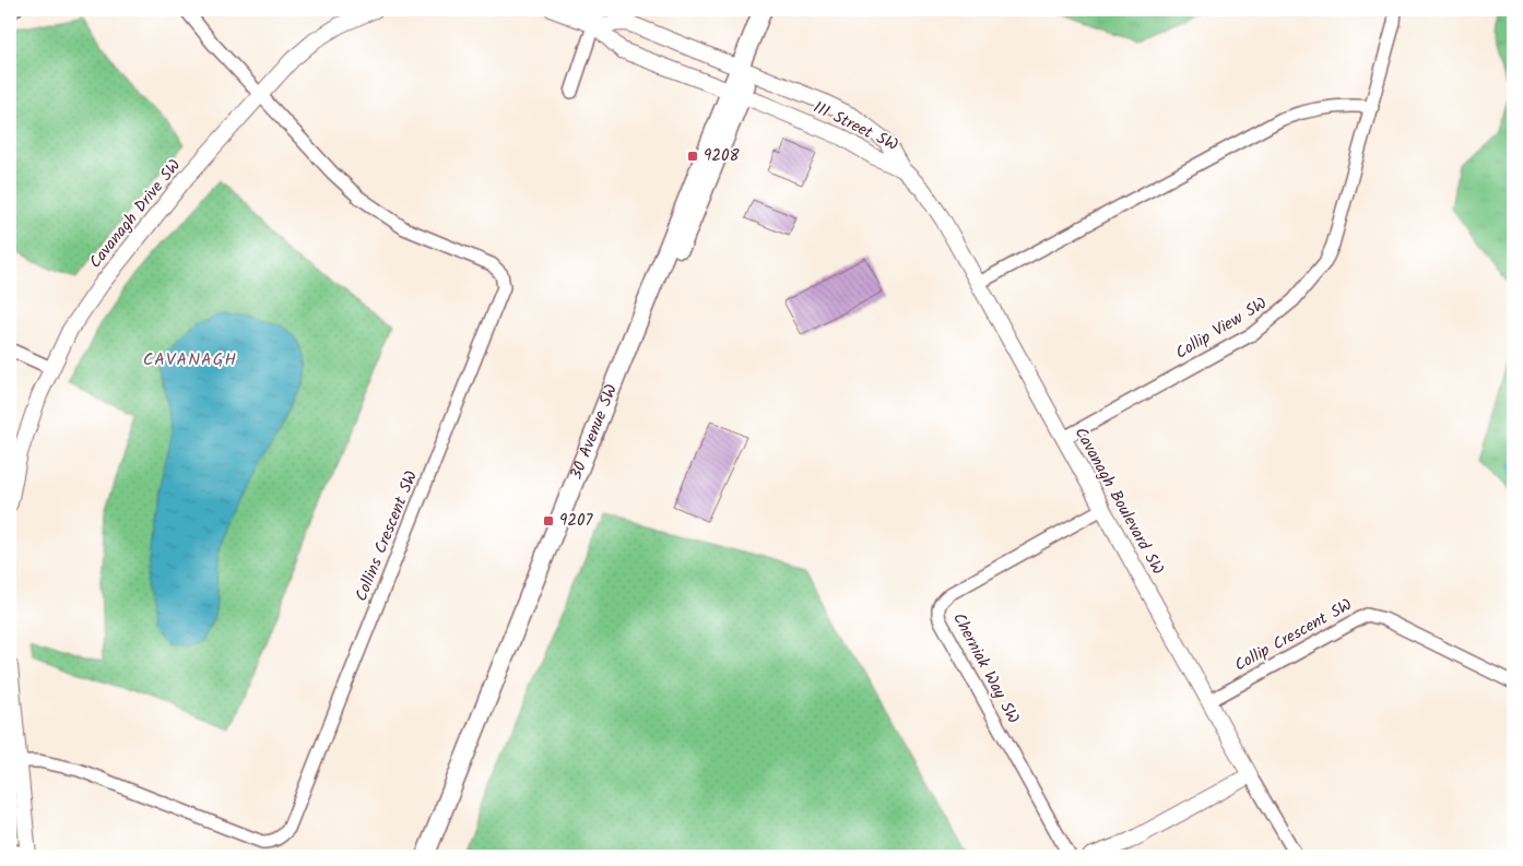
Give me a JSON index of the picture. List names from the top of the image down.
{
  "streets": {
    "main road": ["30 Avenue SW"],
    "street": [
      "111 Street SW",
      "Cavanagh Drive SW",
      "Collip View SW",
      "Cavanagh Boulevard SW",
      "Collins Crescent SW",
      "Collip Crescent SW",
      "Cherniak Way SW"
    ]
  },
  "crossings": [
    ["111 Street SW", "30 Avenue SW"],
    ["111 Street SW", "Cavanagh Boulevard SW"],
    ["Cavanagh Drive SW", "Collins Crescent SW"],
    ["Collip View SW", "Cavanagh Boulevard SW"],
    ["Cavanagh Boulevard SW", "Collip Crescent SW"],
    ["Cavanagh Boulevard SW", "Cherniak Way SW"]
  ],
  "districts": ["CAVANAGH"],
  "places": {
    "transit": ["9208", "9207"]
  }
}
